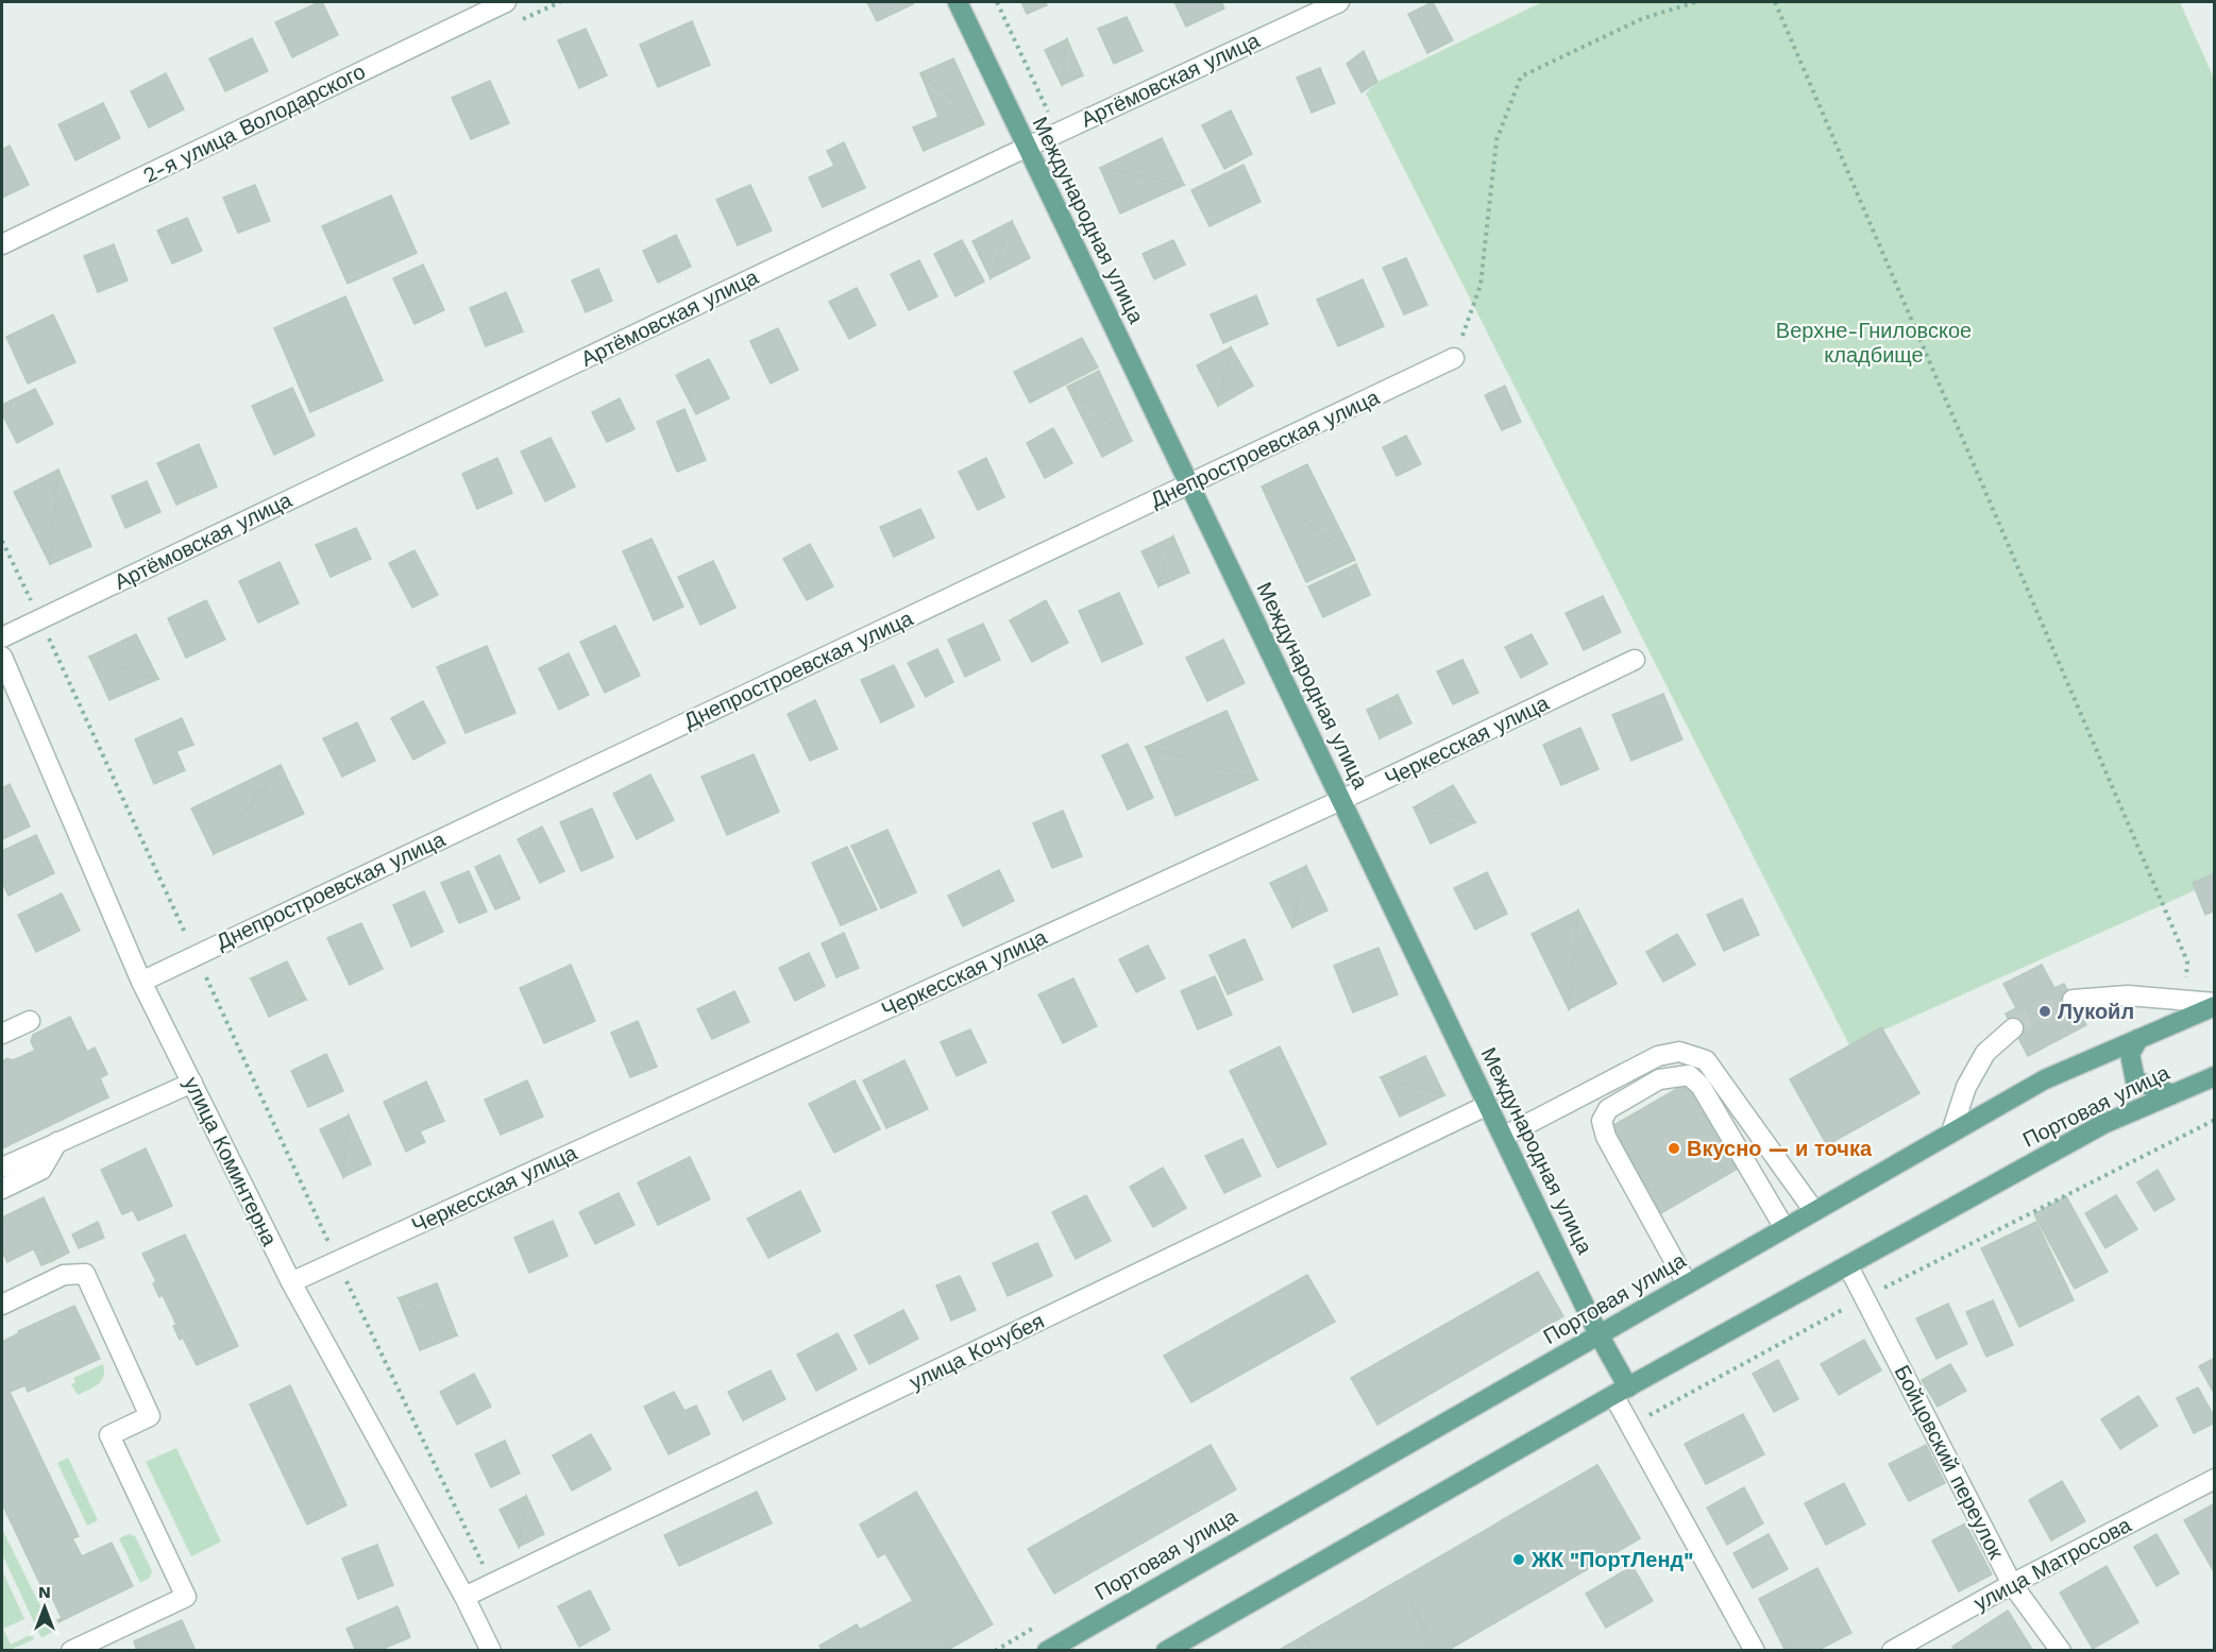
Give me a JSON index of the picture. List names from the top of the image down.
{
  "streets": {
    "main road": ["Международная улица", "Портовая улица"],
    "street": [
      "Артёмовская улица",
      "2-я улица Володарского",
      "Днепростроевская улица",
      "Черкесская улица",
      "улица Коминтерна",
      "улица Кочубея",
      "Бойцовский переулок",
      "улица Матросова"
    ]
  },
  "crossings": [
    ["Артёмовская улица", "Международная улица"],
    ["Международная улица", "Днепростроевская улица"],
    ["Международная улица", "Черкесская улица"],
    ["Международная улица", "Портовая улица"],
    ["Международная улица", "улица Кочубея"],
    ["Днепростроевская улица", "улица Коминтерна"],
    ["Черкесская улица", "улица Коминтерна"],
    ["Портовая улица", "Бойцовский переулок"],
    ["улица Коминтерна", "улица Кочубея"],
    ["Бойцовский переулок", "улица Матросова"]
  ],
  "parks": ["Верхне-Гниловское кладбище"],
  "places": ["Лукойл", "Вкусно — и точка", "ЖК \"ПортЛенд\""],
  "north": "top"
}
